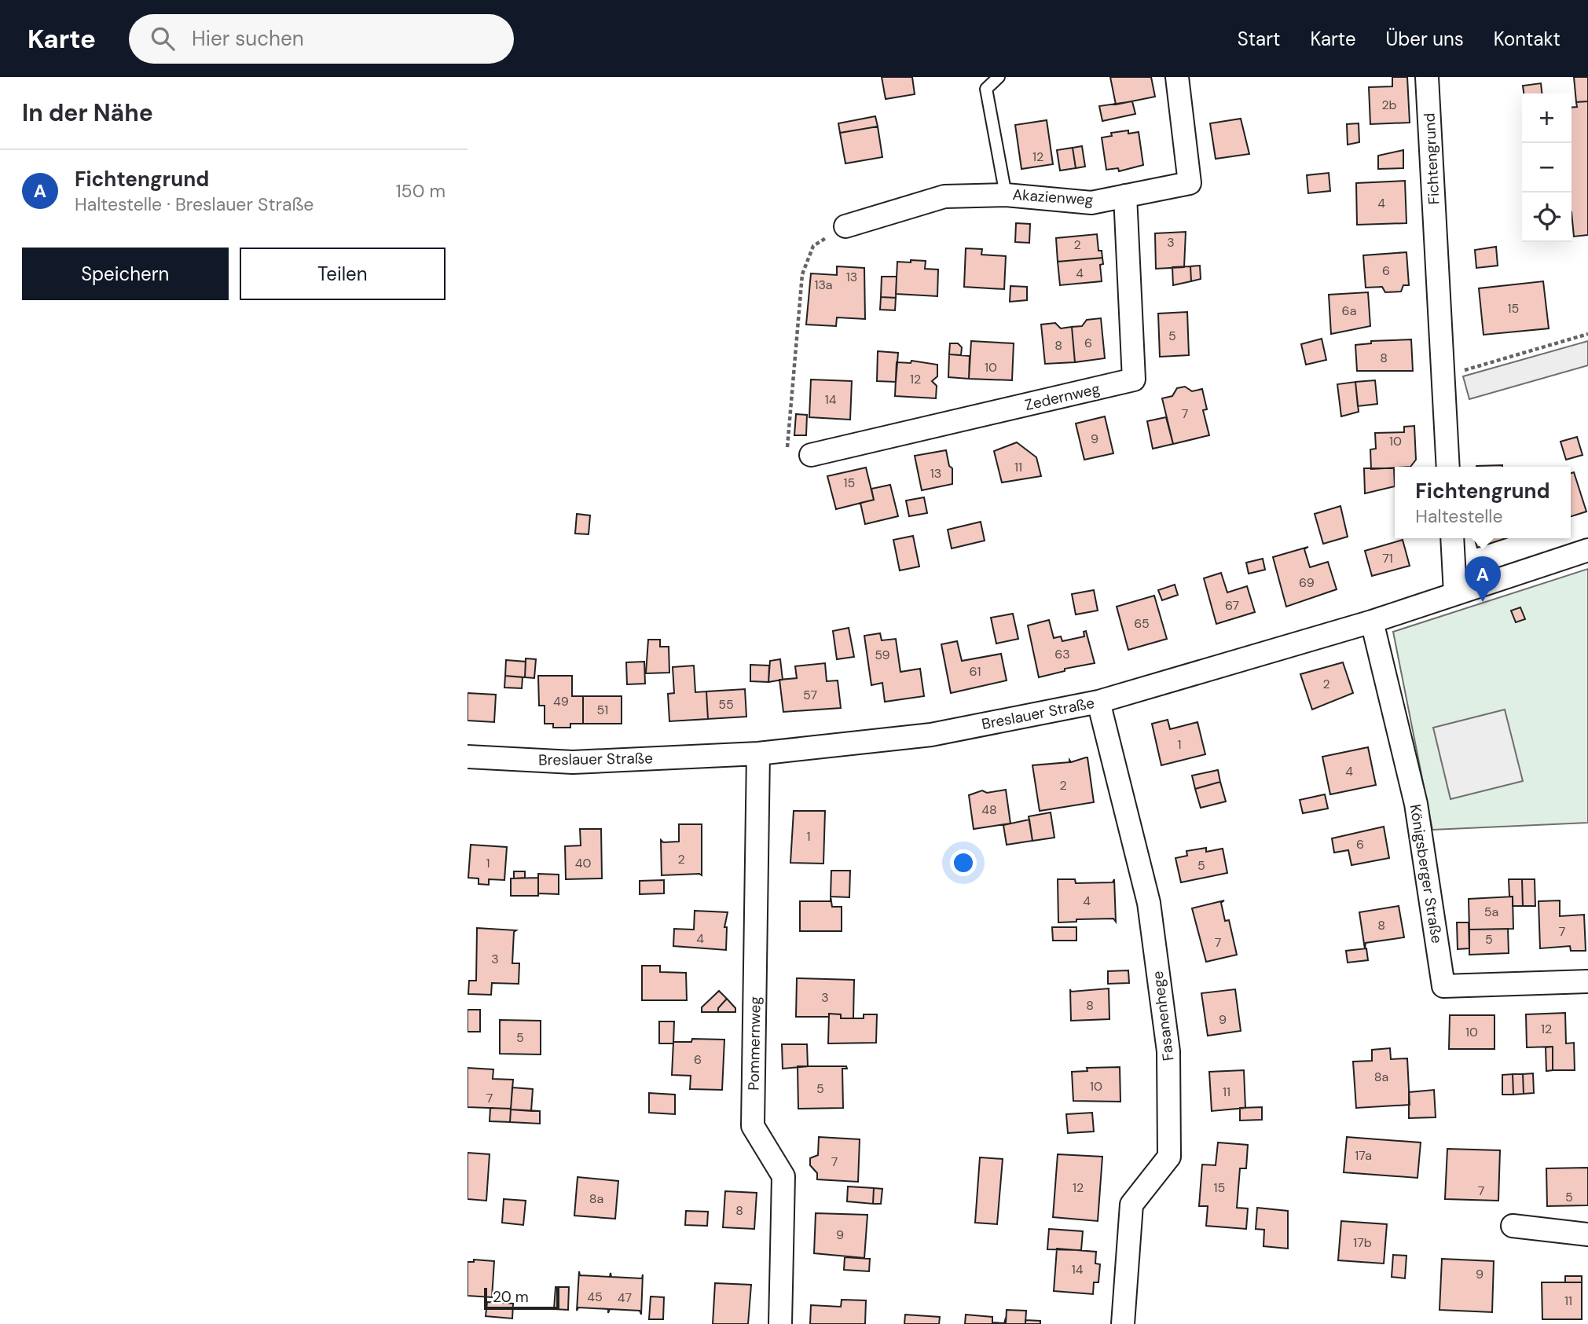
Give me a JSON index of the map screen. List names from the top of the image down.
{
  "streets": {
    "street": [
      "Fichtengrund",
      "Akazienweg",
      "Zedernweg",
      "Breslauer Straße",
      "Königsberger Straße",
      "Fasanenhege",
      "Pommernweg"
    ]
  },
  "crossings": [
    ["Akazienweg", "Zedernweg"],
    ["Breslauer Straße", "Königsberger Straße"],
    ["Breslauer Straße", "Fasanenhege"],
    ["Breslauer Straße", "Pommernweg"]
  ],
  "house_numbers": [
    "2b",
    "12",
    "4",
    "3",
    "2",
    "6",
    "4",
    "13",
    "13a",
    "15",
    "6a",
    "5",
    "6",
    "8",
    "8",
    "10",
    "12",
    "14",
    "7",
    "9",
    "10",
    "11",
    "13",
    "15",
    "71",
    "69",
    "67",
    "65",
    "63",
    "59",
    "61",
    "2",
    "57",
    "49",
    "55",
    "51",
    "1",
    "4",
    "2",
    "48",
    "1",
    "6",
    "2",
    "1",
    "40",
    "5",
    "4",
    "5a",
    "8",
    "7",
    "4",
    "5",
    "7",
    "3",
    "3",
    "8",
    "9",
    "12",
    "10",
    "5",
    "6",
    "8a",
    "10",
    "5",
    "11",
    "7",
    "17a",
    "7",
    "12",
    "15",
    "7",
    "5",
    "8a",
    "8",
    "9",
    "17b",
    "14",
    "9",
    "45",
    "47",
    "11"
  ],
  "scale_bar": "20 m",
  "page": {
    "header": "Karte",
    "search": "Hier suchen",
    "nav": [
      "Start",
      "Karte",
      "Über uns",
      "Kontakt"
    ],
    "heading": "In der Nähe",
    "map_buttons": ["+", "−"],
    "list": [
      {
        "mark": "A",
        "name": "Fichtengrund",
        "note": "Haltestelle · Breslauer Straße",
        "value": "150 m"
      }
    ],
    "buttons": ["Speichern", "Teilen"],
    "popup": ["Fichtengrund", "Haltestelle"],
    "pins": "A",
    "scale": "20 m"
  }
}
